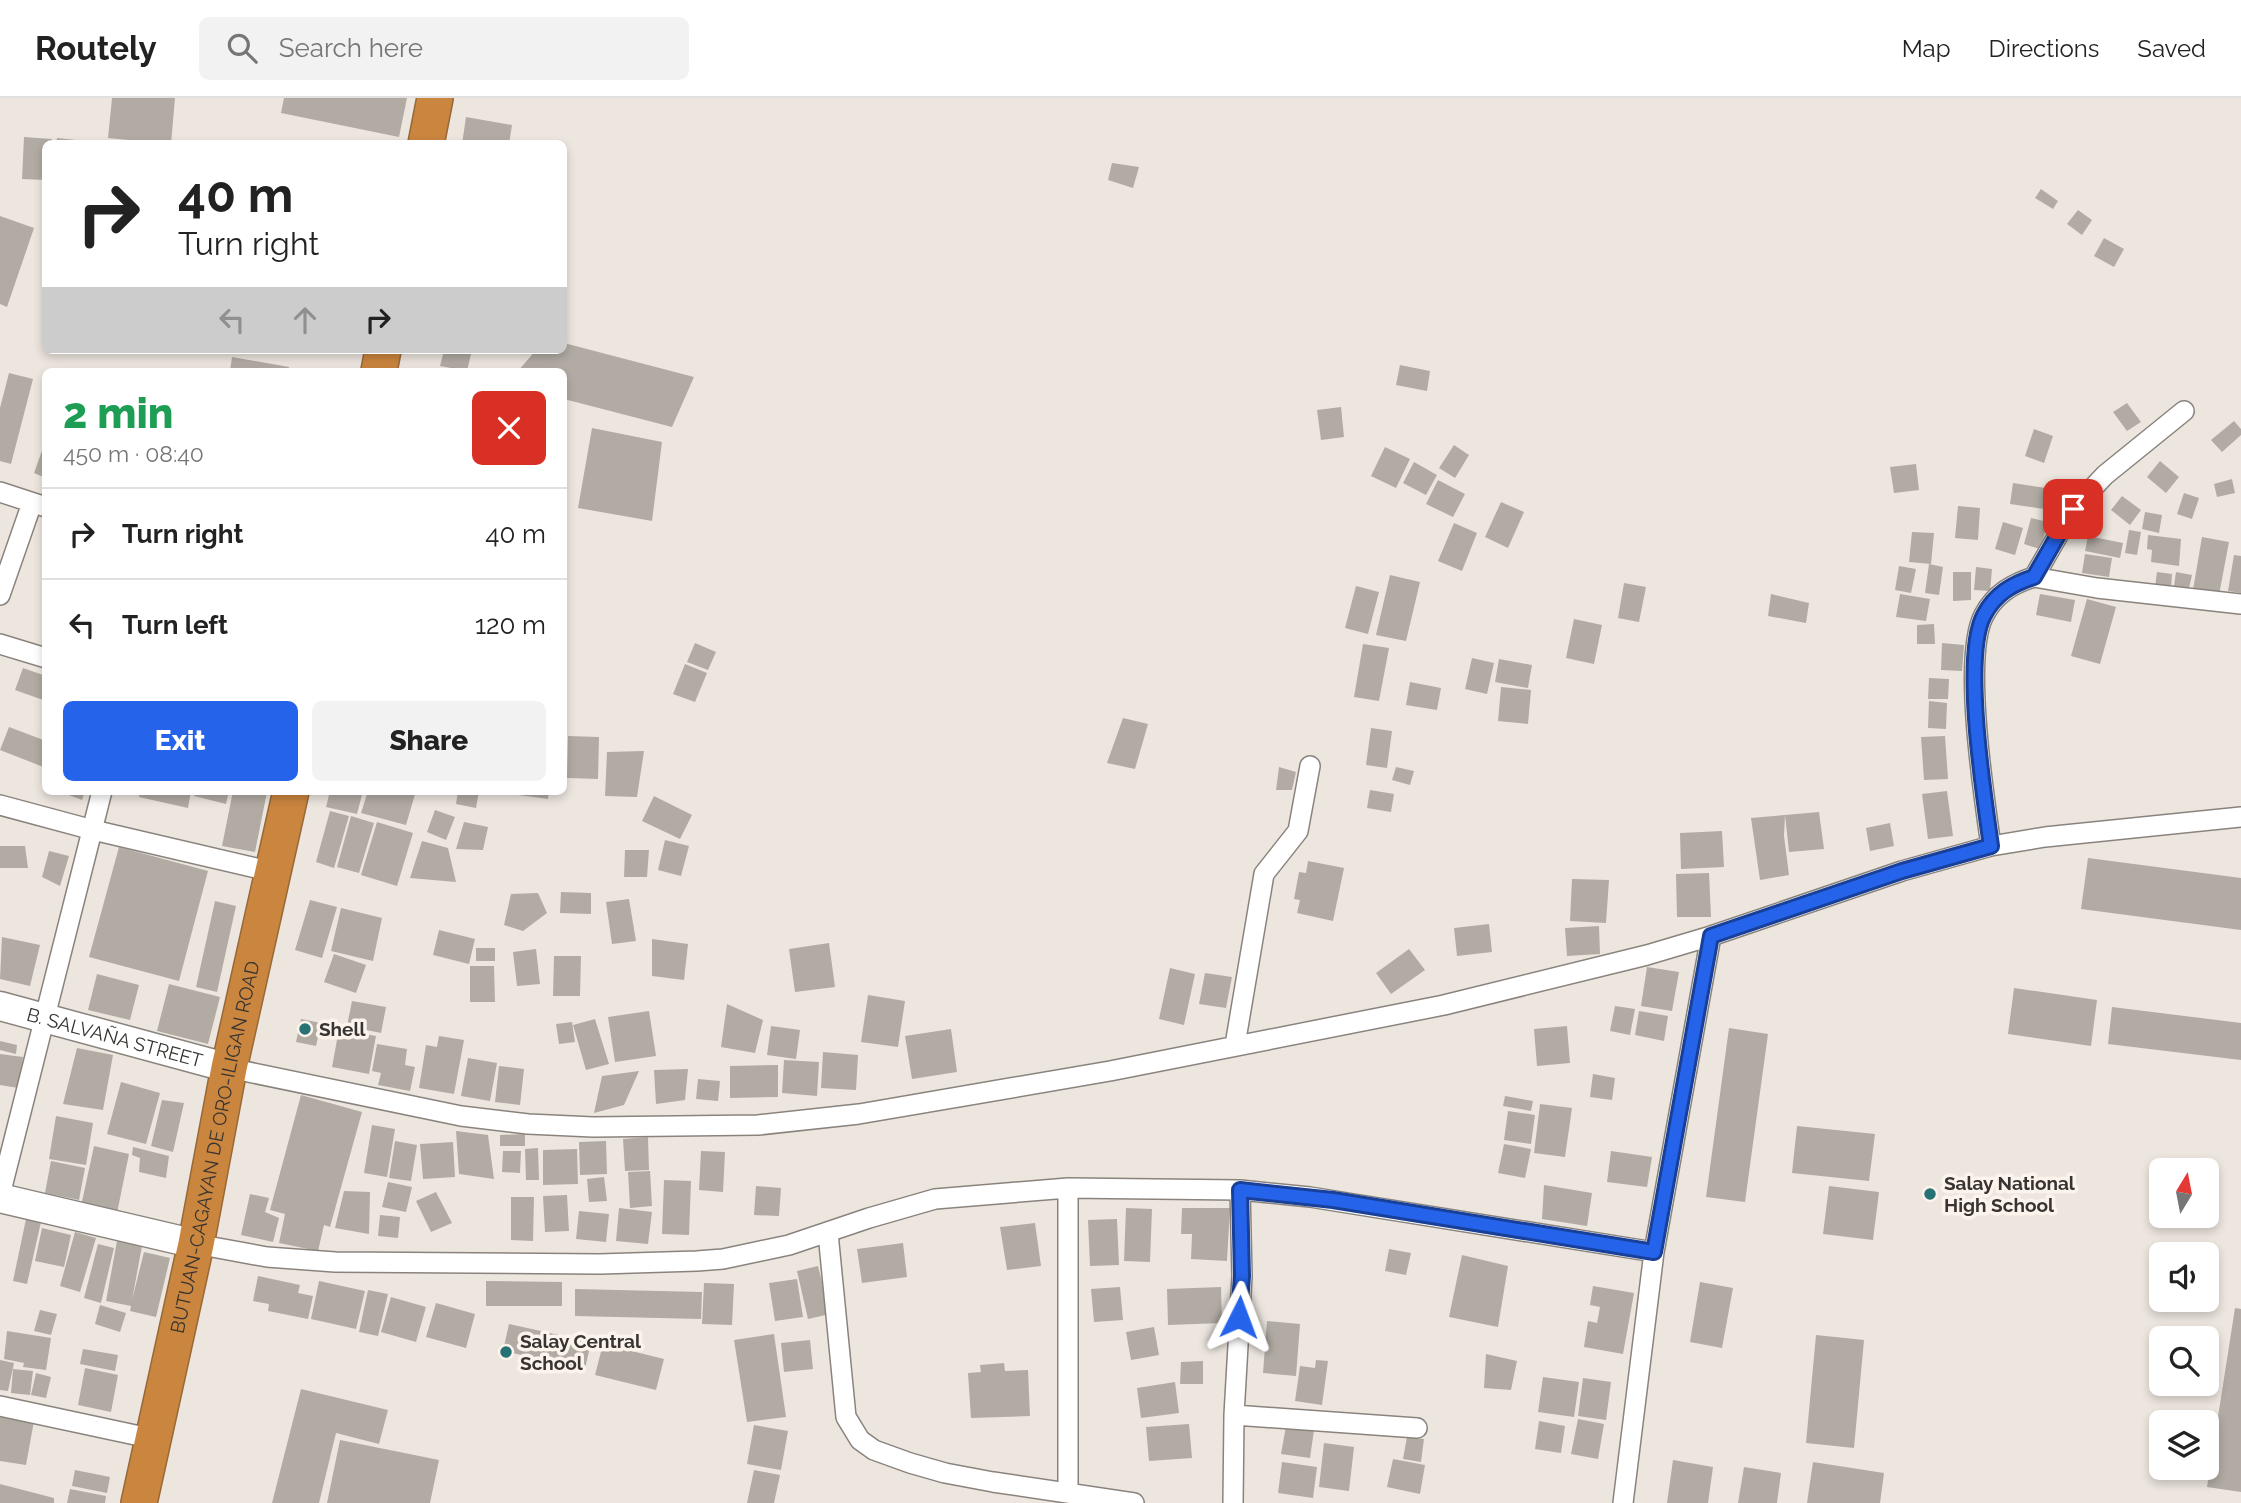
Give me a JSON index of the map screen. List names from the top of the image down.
{
  "streets": {
    "highway": ["BUTUAN-CAGAYAN DE ORO-ILIGAN ROAD"],
    "street": ["B. SALVAÑA STREET"]
  },
  "crossings": [
    ["B. SALVAÑA STREET", "BUTUAN-CAGAYAN DE ORO-ILIGAN ROAD"]
  ],
  "places": ["Shell", "Salay National High School", "Salay Central School"],
  "north": "top",
  "page": {
    "header": "Routely",
    "search": "Search here",
    "nav": ["Map", "Directions", "Saved"],
    "turn": ["40 m", "Turn right"],
    "heading": ["2 min", "450 m · 08:40"],
    "list": [
      {
        "name": "Turn right",
        "value": "40 m"
      },
      {
        "name": "Turn left",
        "value": "120 m"
      }
    ],
    "buttons": ["Exit", "Share"]
  }
}
